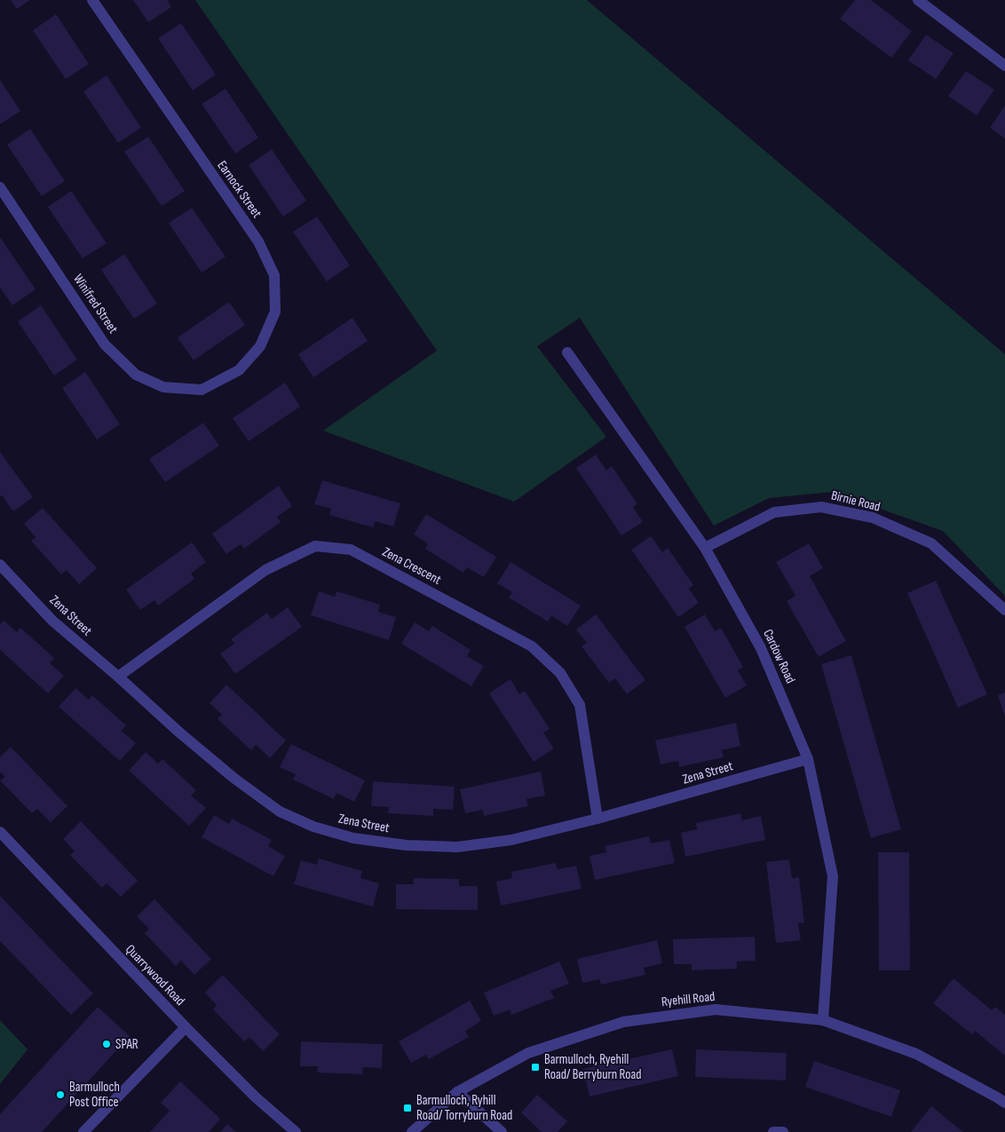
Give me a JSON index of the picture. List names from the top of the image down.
{
  "streets": {
    "street": [
      "Earnock Street",
      "Winifred Street",
      "Birnie Road",
      "Zena Crescent",
      "Zena Street",
      "Cardow Road",
      "Quarrywood Road",
      "Ryehill Road"
    ]
  },
  "crossings": [
    ["Earnock Street", "Winifred Street"],
    ["Birnie Road", "Cardow Road"],
    ["Zena Crescent", "Zena Street"],
    ["Zena Street", "Cardow Road"],
    ["Cardow Road", "Ryehill Road"]
  ],
  "places": {
    "other": ["SPAR", "Barmulloch Post Office"],
    "transit": ["Barmulloch, Ryehill Road/ Berryburn Road", "Barmulloch, Ryhill Road/ Torryburn Road"]
  }
}
